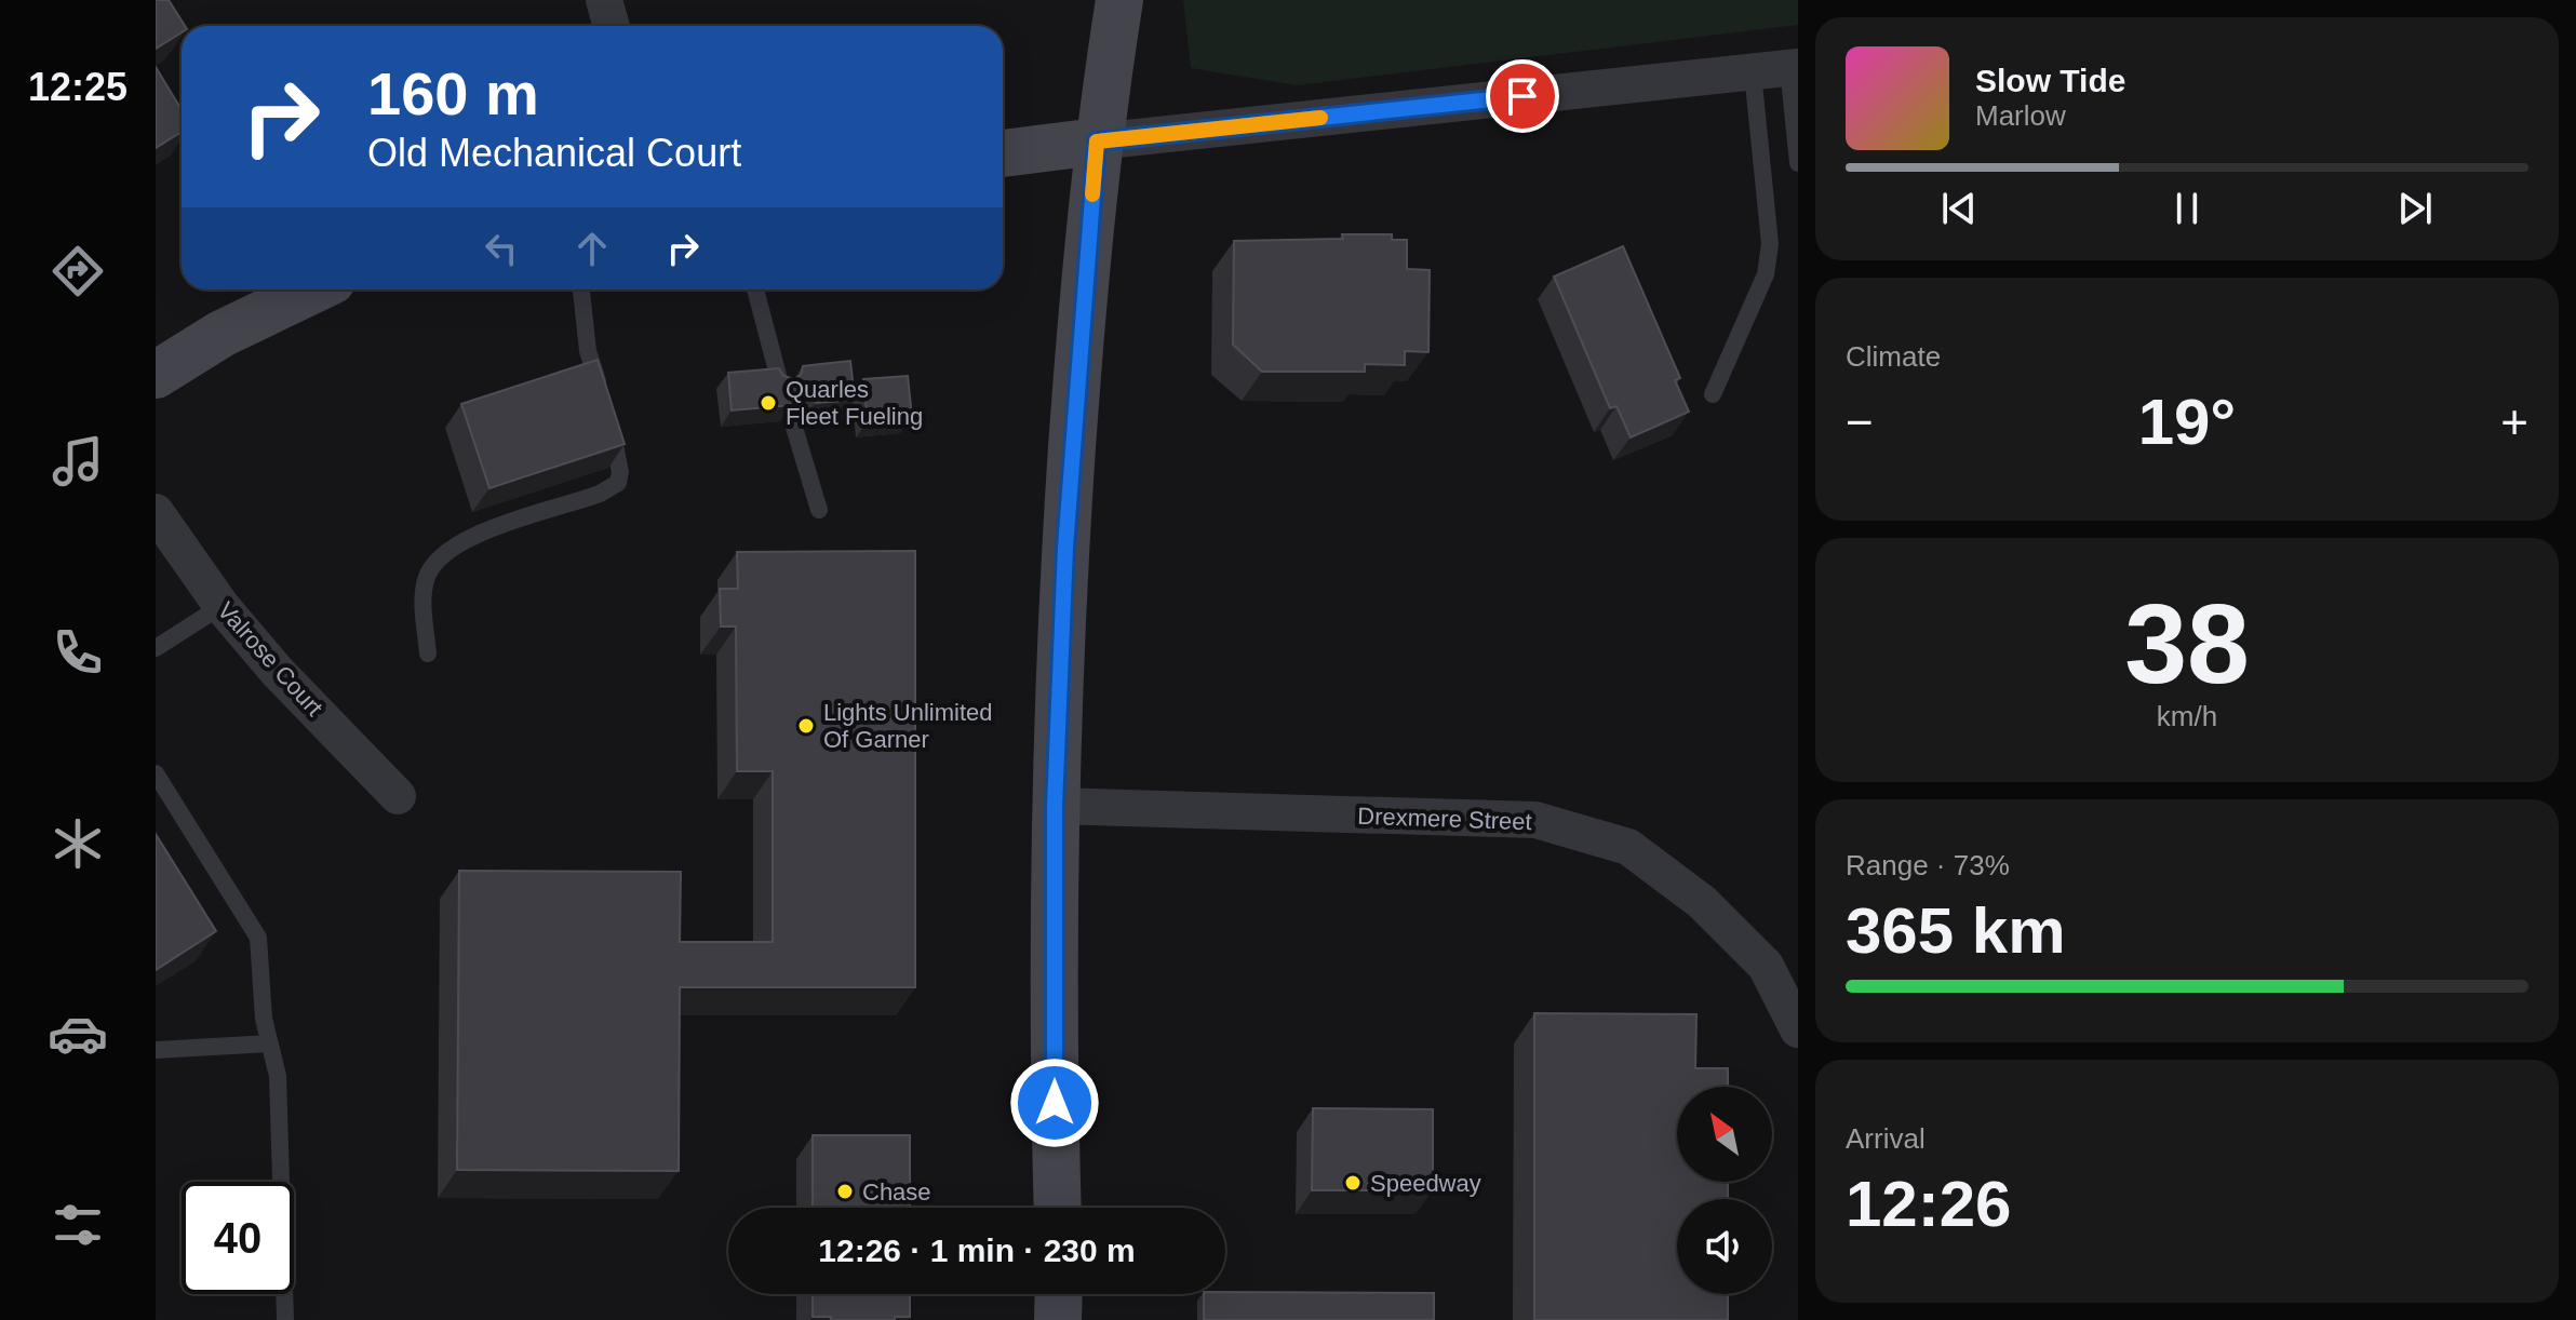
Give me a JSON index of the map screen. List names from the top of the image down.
{
  "streets": {
    "street": ["Valrose Court", "Drexmere Street"]
  },
  "places": [
    "Quarles Fleet Fueling",
    "Lights Unlimited Of Garner",
    "Speedway",
    "Chase"
  ],
  "north": "top left",
  "page": {
    "tabs": "12:25",
    "turn": ["160 m", "Old Mechanical Court"],
    "song": ["Slow Tide", "Marlow"],
    "tile": [
      "Climate",
      ["38", "km/h"],
      ["Range · 73%", "365 km"],
      ["Arrival", "12:26"]
    ],
    "heat": ["−", "19°", "+"],
    "limit": "40",
    "trip": "12:26 · 1 min · 230 m"
  }
}
